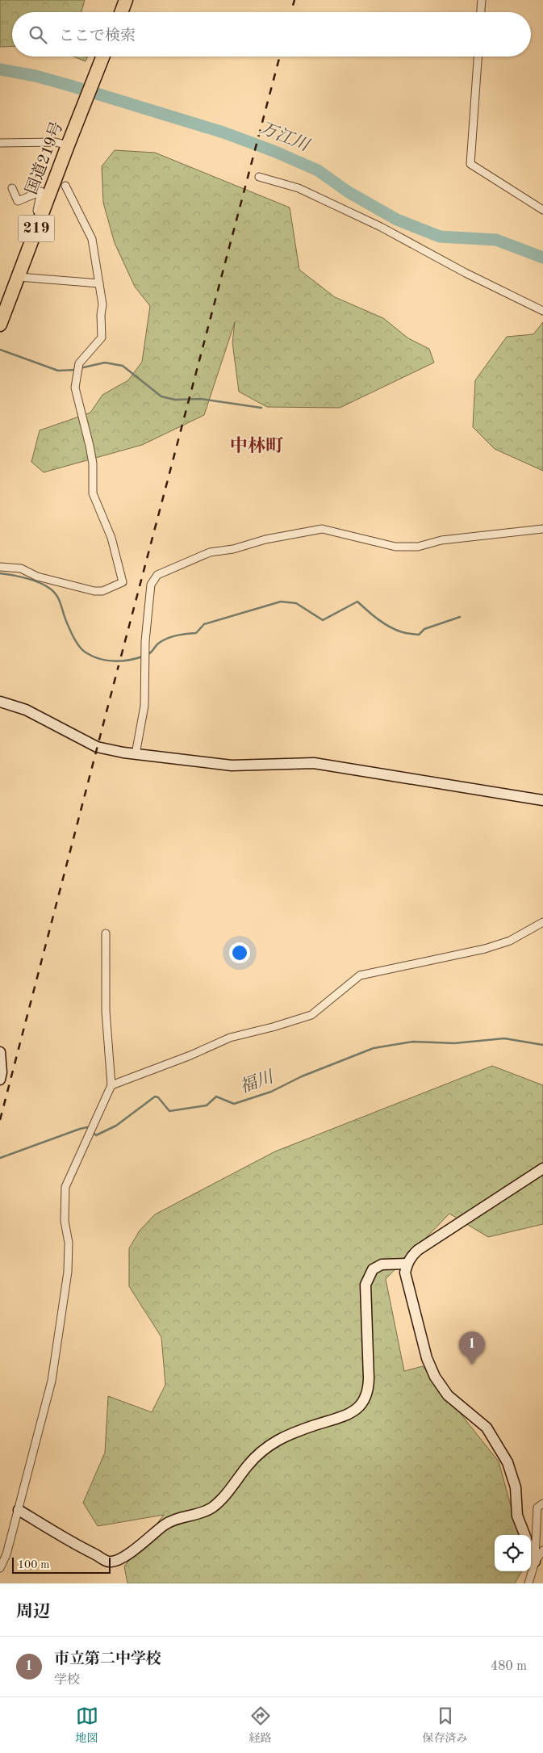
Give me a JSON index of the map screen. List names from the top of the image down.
{
  "streets": {
    "highway": ["国道219号", "219"]
  },
  "districts": ["中林町"],
  "water": ["万江川", "福川"],
  "scale_bar": "100 m",
  "page": {
    "search": "ここで検索",
    "pins": "1",
    "scale": "100 m",
    "heading": "周辺",
    "list": [
      {
        "mark": "1",
        "name": "市立第二中学校",
        "note": "学校",
        "value": "480 m"
      }
    ],
    "nav": ["地図", "経路", "保存済み"]
  }
}
